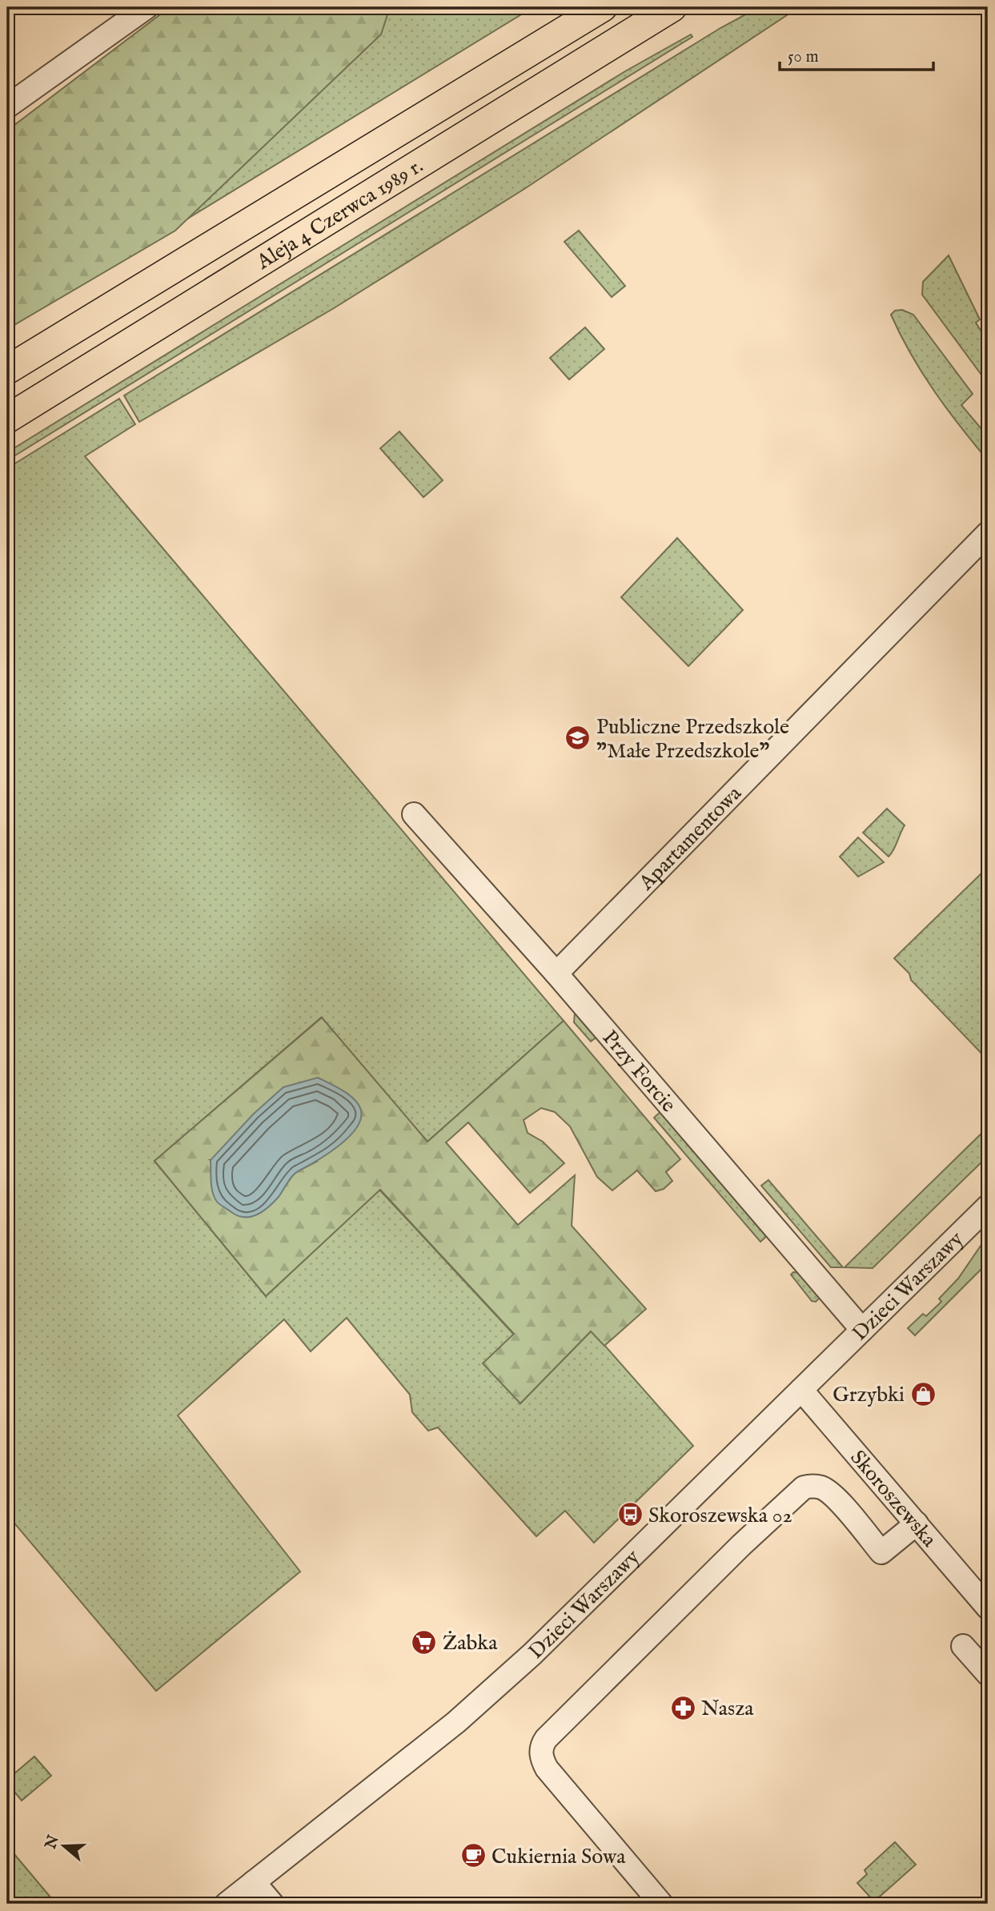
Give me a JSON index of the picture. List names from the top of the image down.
{
  "streets": {
    "main road": ["Aleja 4 Czerwca 1989 r."],
    "street": [
      "Apartamentowa",
      "Przy Forcie",
      "Dzieci Warszawy",
      "Skoroszewska"
    ]
  },
  "crossings": [
    ["Apartamentowa", "Przy Forcie"],
    ["Przy Forcie", "Dzieci Warszawy"],
    ["Dzieci Warszawy", "Skoroszewska"]
  ],
  "places": {
    "school or university": ["Publiczne Przedszkole \"Małe Przedszkole\""],
    "shop": ["Grzybki"],
    "bus stop": ["Skoroszewska 02"],
    "supermarket": ["Żabka"],
    "pharmacy": ["Nasza"],
    "cafe": ["Cukiernia Sowa"]
  },
  "scale_bar": "50 m",
  "north": "left"
}
